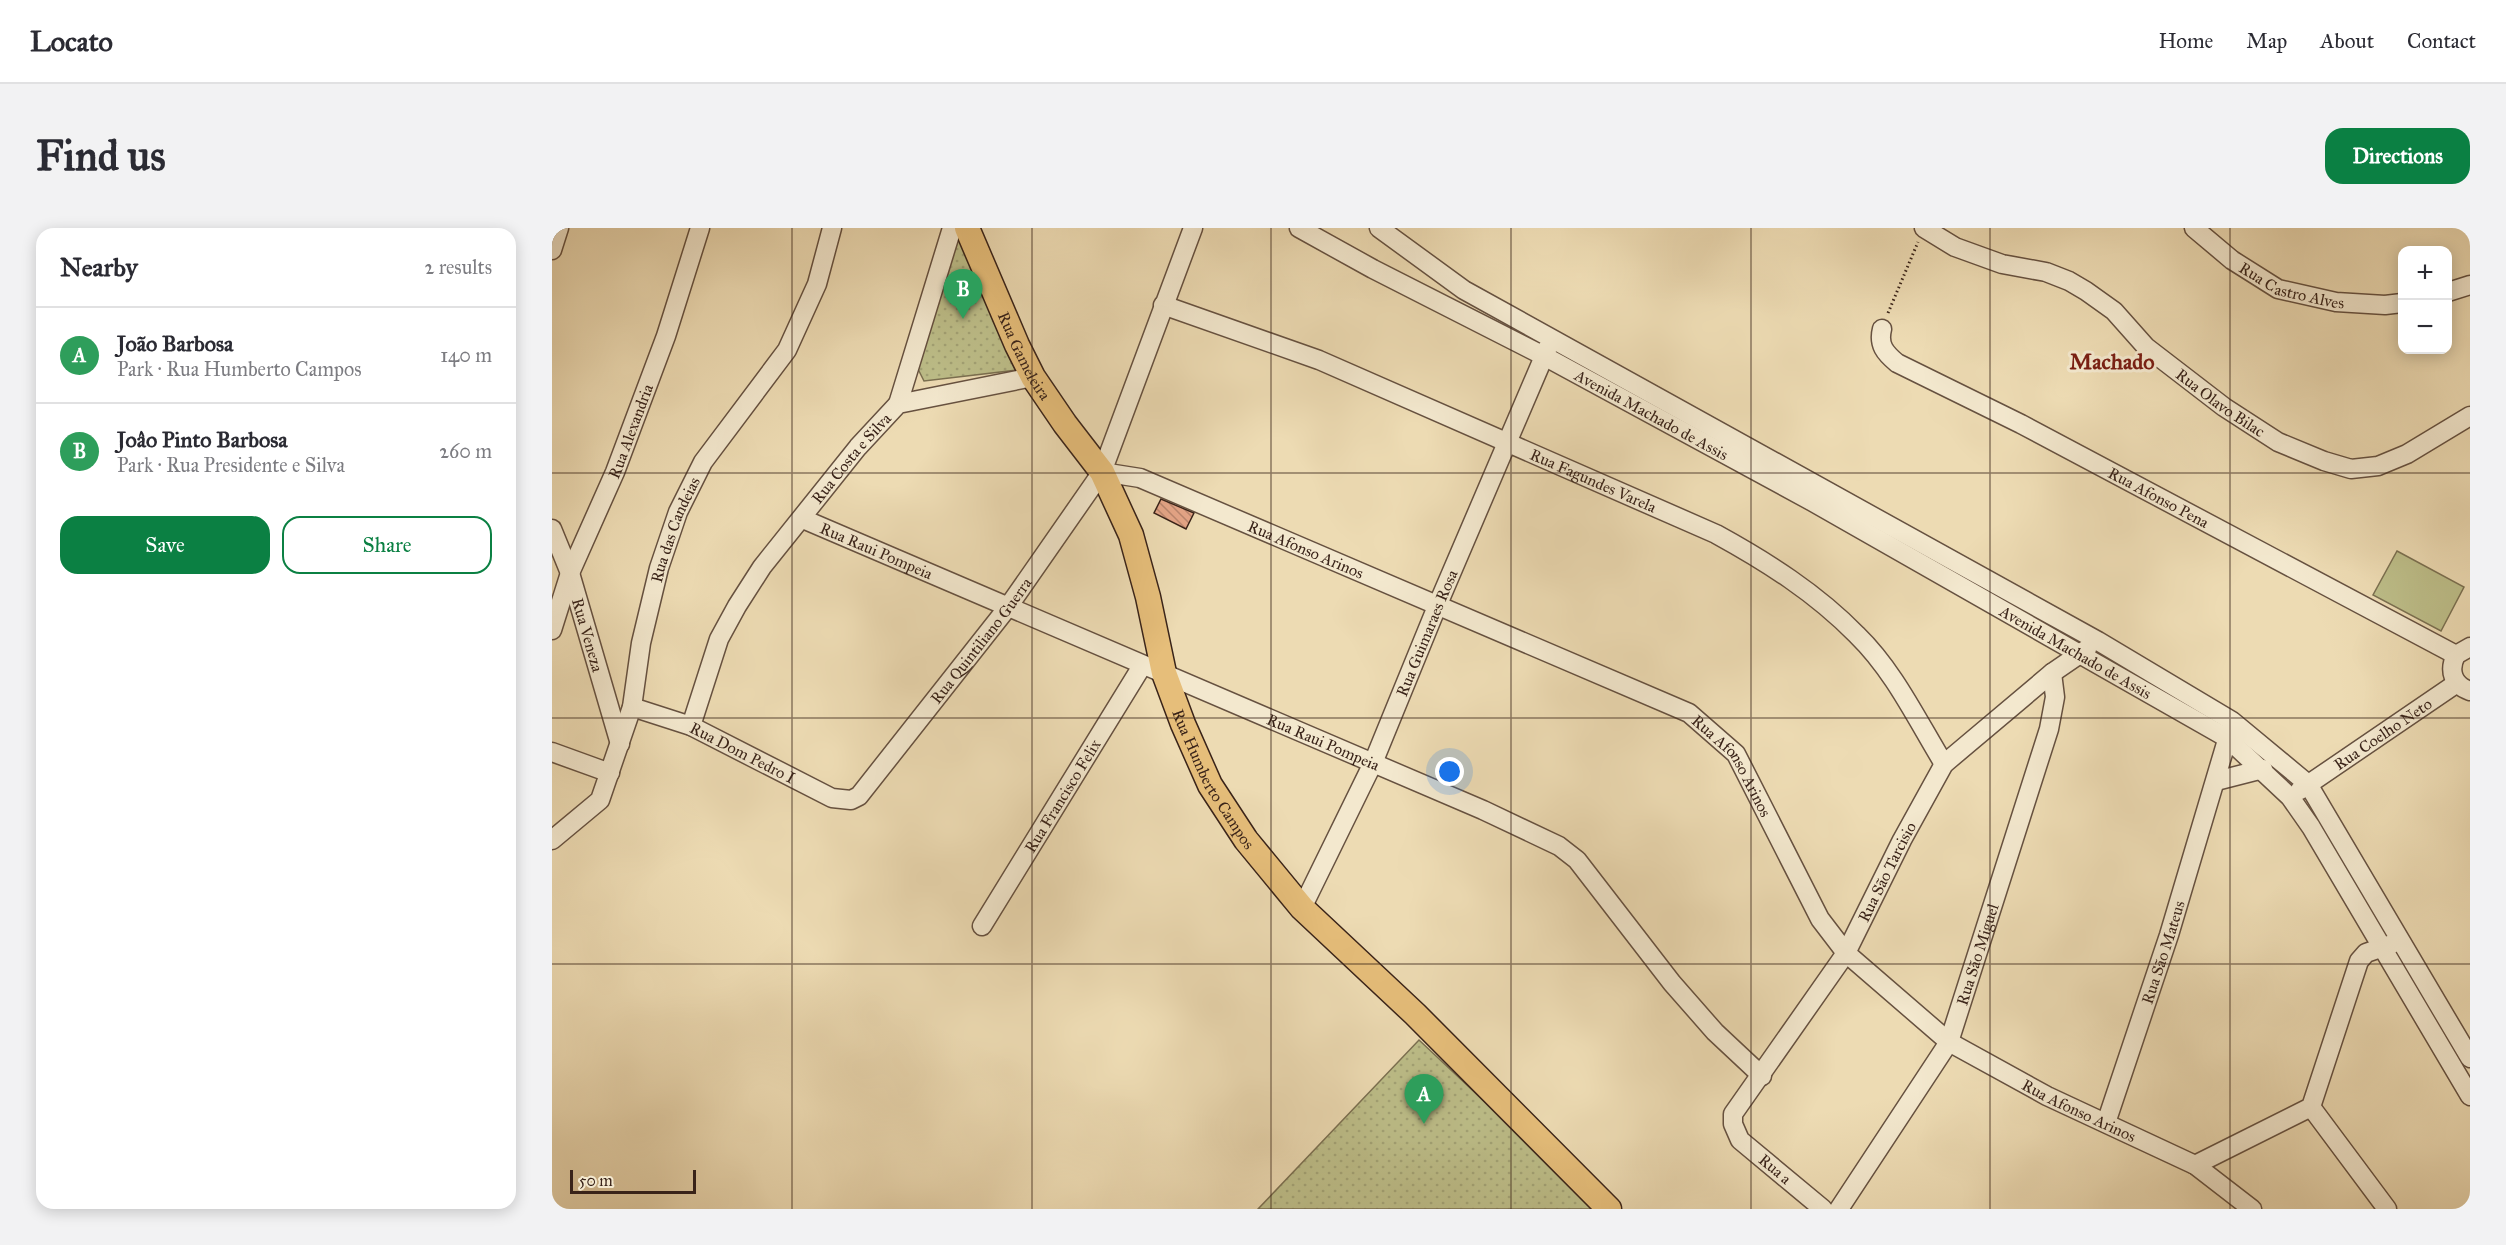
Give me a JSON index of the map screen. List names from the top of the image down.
{
  "streets": {
    "main road": ["Rua Gameleira", "Rua Humberto Campos"],
    "street": [
      "Rua Castro Alves",
      "Rua Olavo Bilac",
      "Avenida Machado de Assis",
      "Rua Alexandria",
      "Rua Costa e Silva",
      "Rua Fagundes Varela",
      "Rua Afonso Pena",
      "Rua das Candeias",
      "Rua Afonso Arinos",
      "Rua Raui Pompeia",
      "Rua Guimaraes Rosa",
      "Rua Veneza",
      "Rua Quintiliano Guerra",
      "Rua Coelho Neto",
      "Rua Dom Pedro I",
      "Rua Francisco Felix",
      "Rua São Tarcisio",
      "Rua São Mateus",
      "Rua São Miguel",
      "Rua a"
    ]
  },
  "crossings": [
    ["Rua Gameleira", "Rua Costa e Silva"],
    ["Rua Gameleira", "Rua Afonso Arinos"],
    ["Rua Gameleira", "Rua Quintiliano Guerra"],
    ["Rua Gameleira", "Rua Humberto Campos"],
    ["Avenida Machado de Assis", "Rua Guimaraes Rosa"],
    ["Avenida Machado de Assis", "Rua Coelho Neto"],
    ["Avenida Machado de Assis", "Rua São Tarcisio"],
    ["Avenida Machado de Assis", "Rua São Mateus"],
    ["Rua Alexandria", "Rua Veneza"],
    ["Rua Costa e Silva", "Rua Raui Pompeia"],
    ["Rua Costa e Silva", "Rua Dom Pedro I"],
    ["Rua Fagundes Varela", "Rua Guimaraes Rosa"],
    ["Rua Fagundes Varela", "Rua São Tarcisio"],
    ["Rua das Candeias", "Rua Veneza"],
    ["Rua das Candeias", "Rua Dom Pedro I"],
    ["Rua Afonso Arinos", "Rua Guimaraes Rosa"],
    ["Rua Afonso Arinos", "Rua Quintiliano Guerra"],
    ["Rua Afonso Arinos", "Rua Humberto Campos"],
    ["Rua Afonso Arinos", "Rua São Tarcisio"],
    ["Rua Afonso Arinos", "Rua São Mateus"],
    ["Rua Afonso Arinos", "Rua São Miguel"],
    ["Rua Raui Pompeia", "Rua Guimaraes Rosa"],
    ["Rua Raui Pompeia", "Rua Quintiliano Guerra"],
    ["Rua Raui Pompeia", "Rua Humberto Campos"],
    ["Rua Raui Pompeia", "Rua Francisco Felix"],
    ["Rua Raui Pompeia", "Rua São Tarcisio"],
    ["Rua Guimaraes Rosa", "Rua Humberto Campos"],
    ["Rua Quintiliano Guerra", "Rua Dom Pedro I"],
    ["Rua Quintiliano Guerra", "Rua Humberto Campos"],
    ["Rua Humberto Campos", "Rua Francisco Felix"],
    ["Rua São Tarcisio", "Rua São Miguel"],
    ["Rua São Tarcisio", "Rua a"]
  ],
  "districts": ["Machado"],
  "scale_bar": "50 m",
  "page": {
    "header": "Locato",
    "nav": [
      "Home",
      "Map",
      "About",
      "Contact"
    ],
    "buttons": [
      "Directions",
      ["Save", "Share"]
    ],
    "title": "Find us",
    "heading": ["Nearby", "2 results"],
    "map_buttons": ["+", "−"],
    "pins": ["B", "A"],
    "list": [
      {
        "mark": "A",
        "name": "João Barbosa",
        "note": "Park · Rua Humberto Campos",
        "value": "140 m"
      },
      {
        "mark": "B",
        "name": "Joâo Pinto Barbosa",
        "note": "Park · Rua Presidente e Silva",
        "value": "260 m"
      }
    ],
    "scale": "50 m"
  }
}
